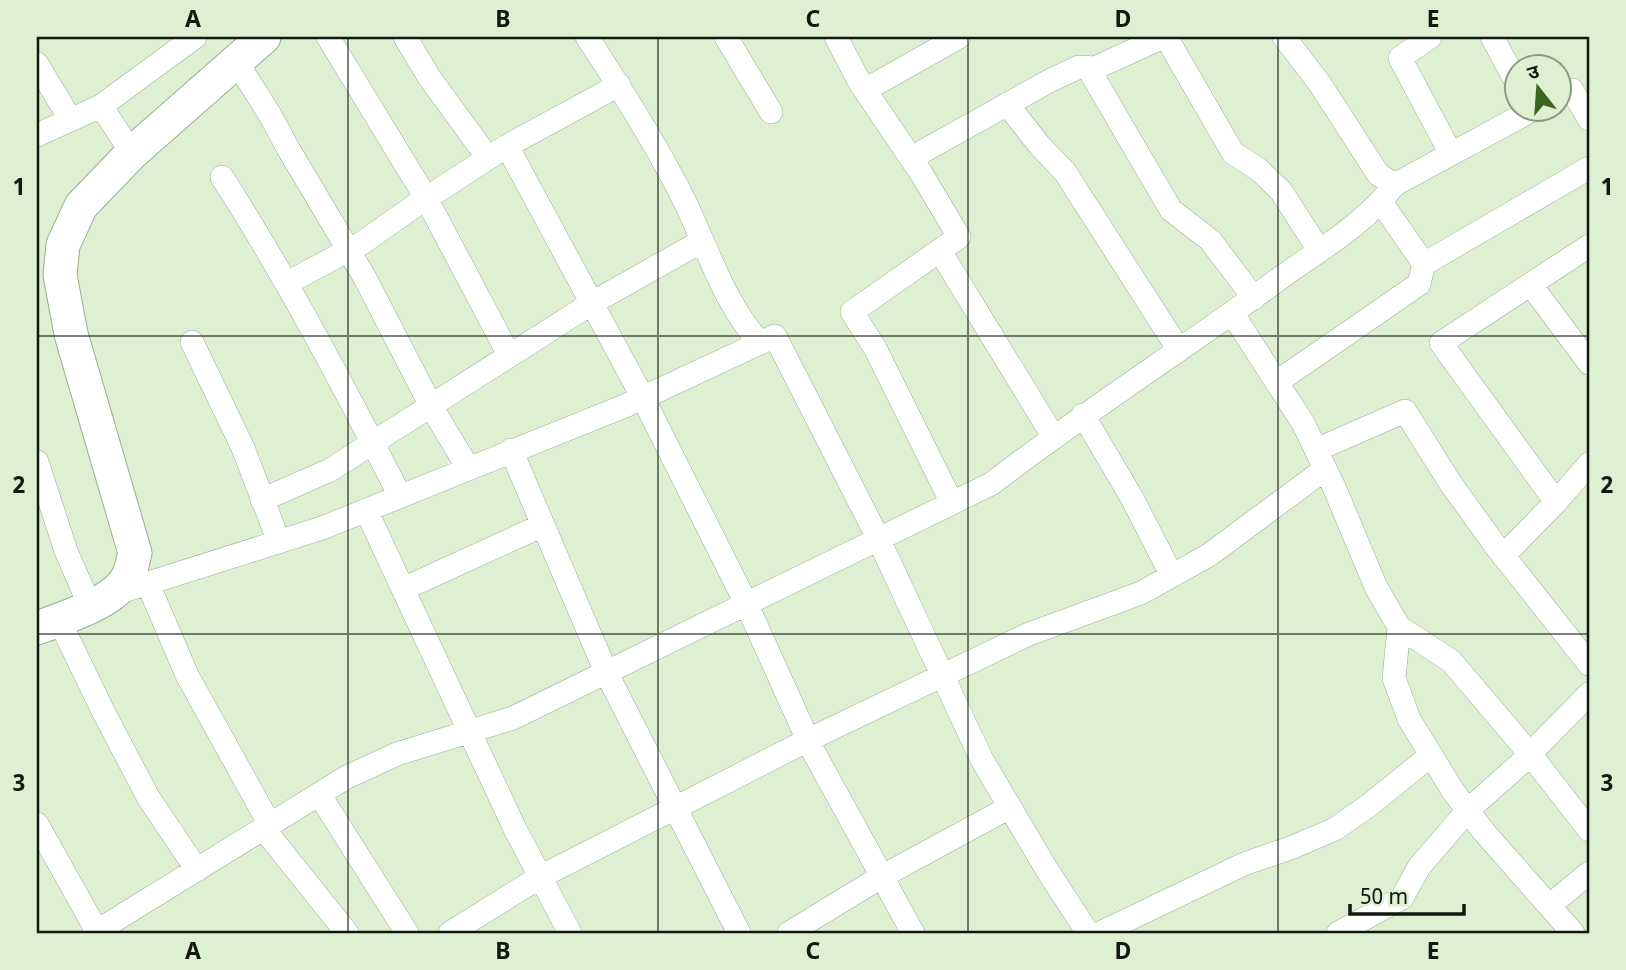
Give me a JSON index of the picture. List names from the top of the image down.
{
  "scale_bar": "50 m",
  "north": "top",
  "grid": {
    "columns": [
      "A",
      "B",
      "C",
      "D",
      "E"
    ],
    "rows": ["1", "2", "3"]
  }
}
